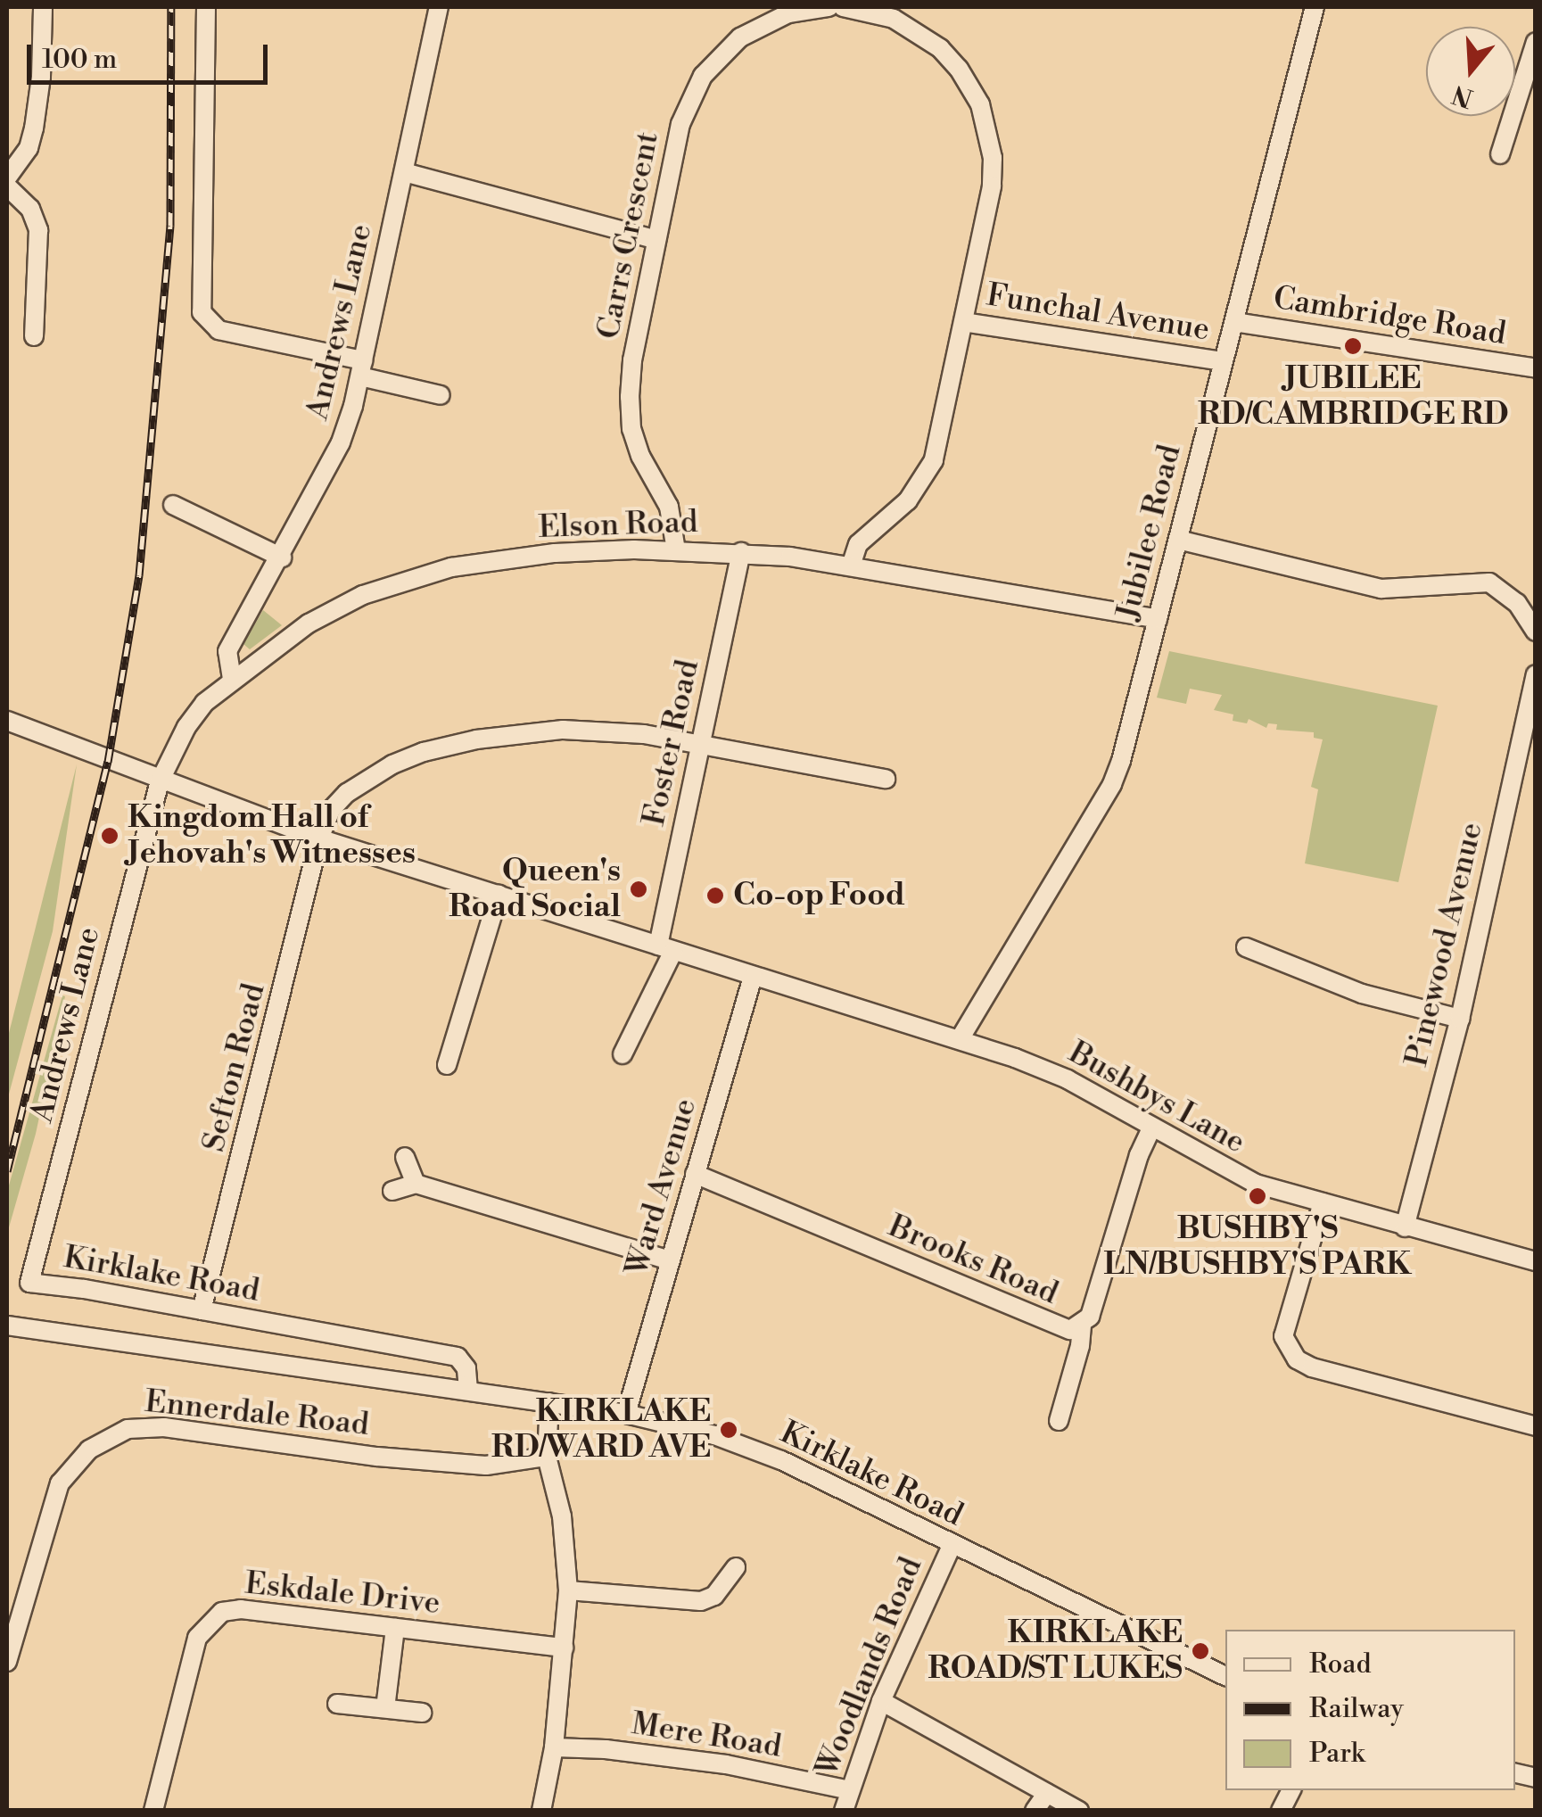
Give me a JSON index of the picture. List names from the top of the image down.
{
  "streets": {
    "street": [
      "Carrs Crescent",
      "Funchal Avenue",
      "Cambridge Road",
      "Andrews Lane",
      "Elson Road",
      "Jubilee Road",
      "Foster Road",
      "Pinewood Avenue",
      "Sefton Road",
      "Bushbys Lane",
      "Ward Avenue",
      "Brooks Road",
      "Kirklake Road",
      "Ennerdale Road",
      "Eskdale Drive",
      "Woodlands Road",
      "Mere Road"
    ]
  },
  "crossings": [
    ["Carrs Crescent", "Elson Road"],
    ["Funchal Avenue", "Jubilee Road"],
    ["Cambridge Road", "Jubilee Road"],
    ["Andrews Lane", "Elson Road"],
    ["Andrews Lane", "Bushbys Lane"],
    ["Andrews Lane", "Kirklake Road"],
    ["Elson Road", "Jubilee Road"],
    ["Elson Road", "Foster Road"],
    ["Elson Road", "Bushbys Lane"],
    ["Jubilee Road", "Bushbys Lane"],
    ["Foster Road", "Sefton Road"],
    ["Foster Road", "Bushbys Lane"],
    ["Pinewood Avenue", "Bushbys Lane"],
    ["Sefton Road", "Bushbys Lane"],
    ["Sefton Road", "Kirklake Road"],
    ["Bushbys Lane", "Ward Avenue"],
    ["Bushbys Lane", "Brooks Road"],
    ["Ward Avenue", "Brooks Road"],
    ["Ward Avenue", "Kirklake Road"],
    ["Kirklake Road", "Woodlands Road"],
    ["Woodlands Road", "Mere Road"]
  ],
  "places": [
    "JUBILEE RD/CAMBRIDGE RD",
    "Kingdom Hall of Jehovah's Witnesses",
    "Queen's Road Social",
    "Co-op Food",
    "BUSHBY'S LN/BUSHBY'S PARK",
    "KIRKLAKE RD/WARD AVE",
    "KIRKLAKE ROAD/ST LUKES"
  ],
  "legend": ["Road", "Railway", "Park"],
  "scale_bar": "100 m",
  "north": "bottom"
}
